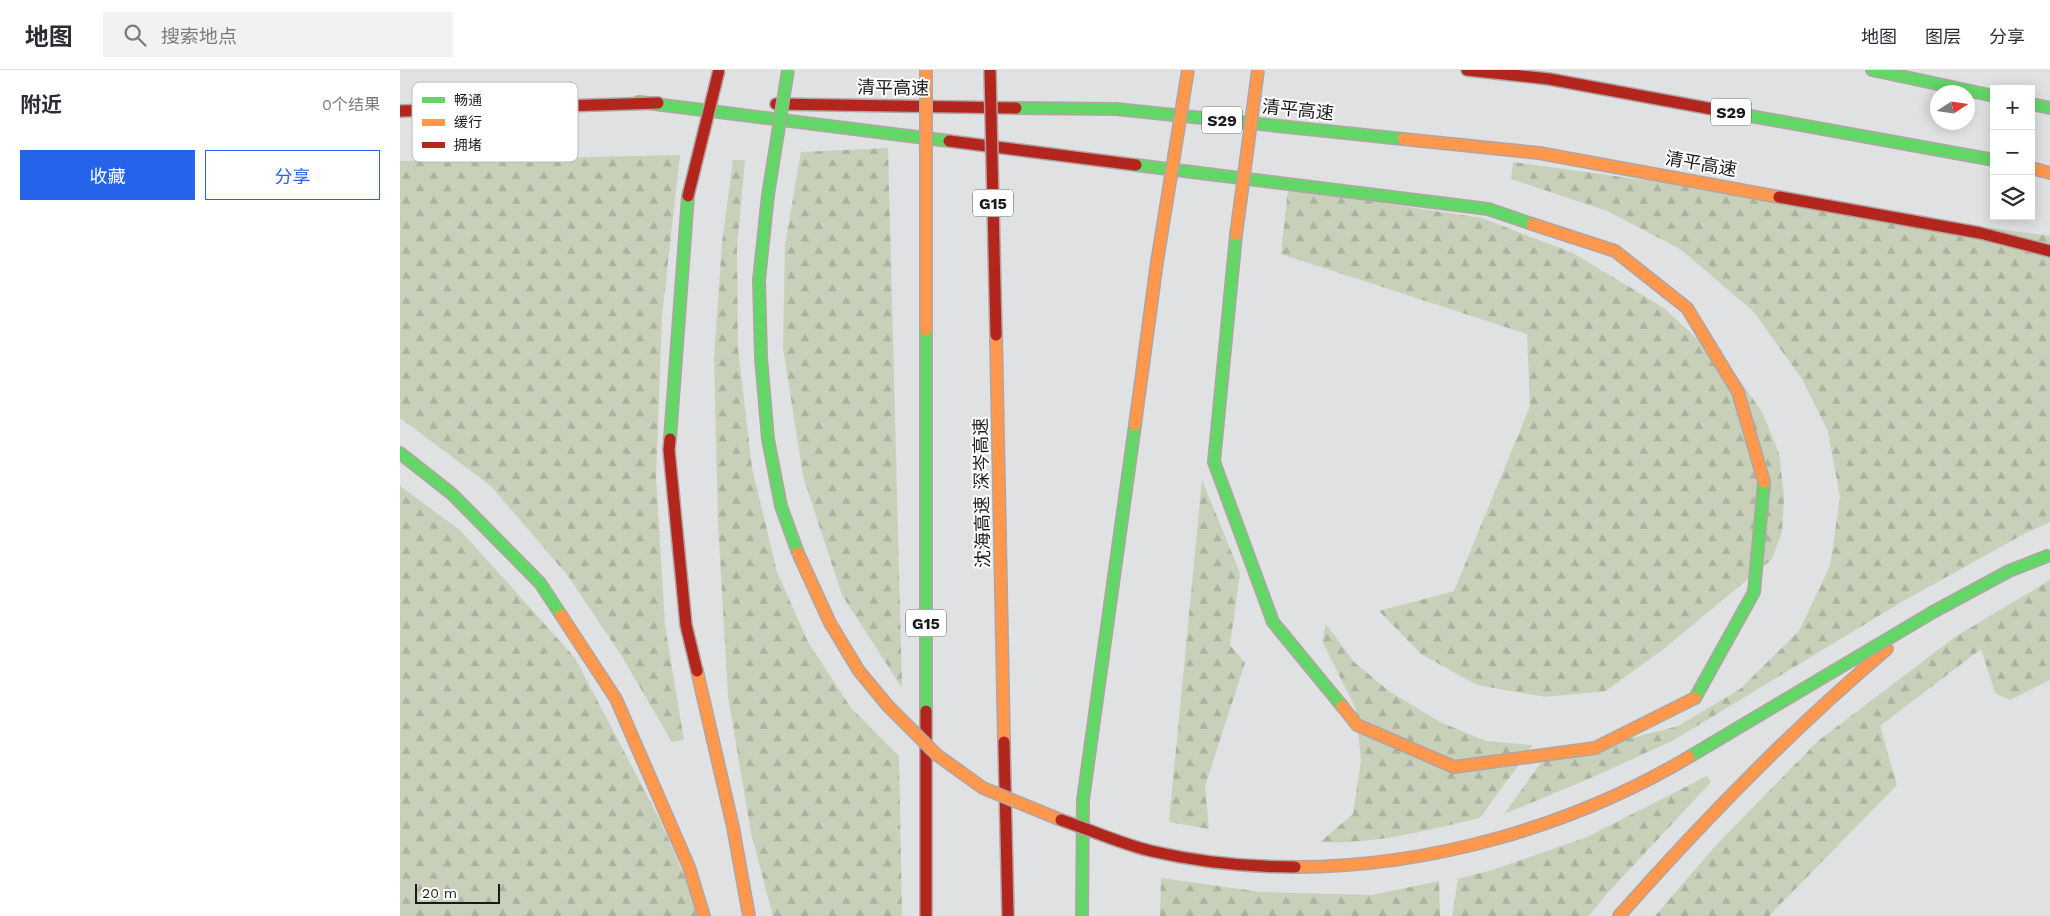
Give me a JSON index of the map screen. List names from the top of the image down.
{
  "streets": {
    "highway": [
      "清平高速",
      "S29",
      "G15",
      "沈海高速 深岑高速"
    ]
  },
  "legend": ["畅通", "缓行", "拥堵"],
  "scale_bar": "20 m",
  "north": "right",
  "page": {
    "header": "地图",
    "search": "搜索地点",
    "nav": ["地图", "图层", "分享"],
    "heading": ["附近", "0个结果"],
    "map_buttons": ["+", "−"],
    "buttons": ["收藏", "分享"],
    "scale": "20 m"
  }
}
